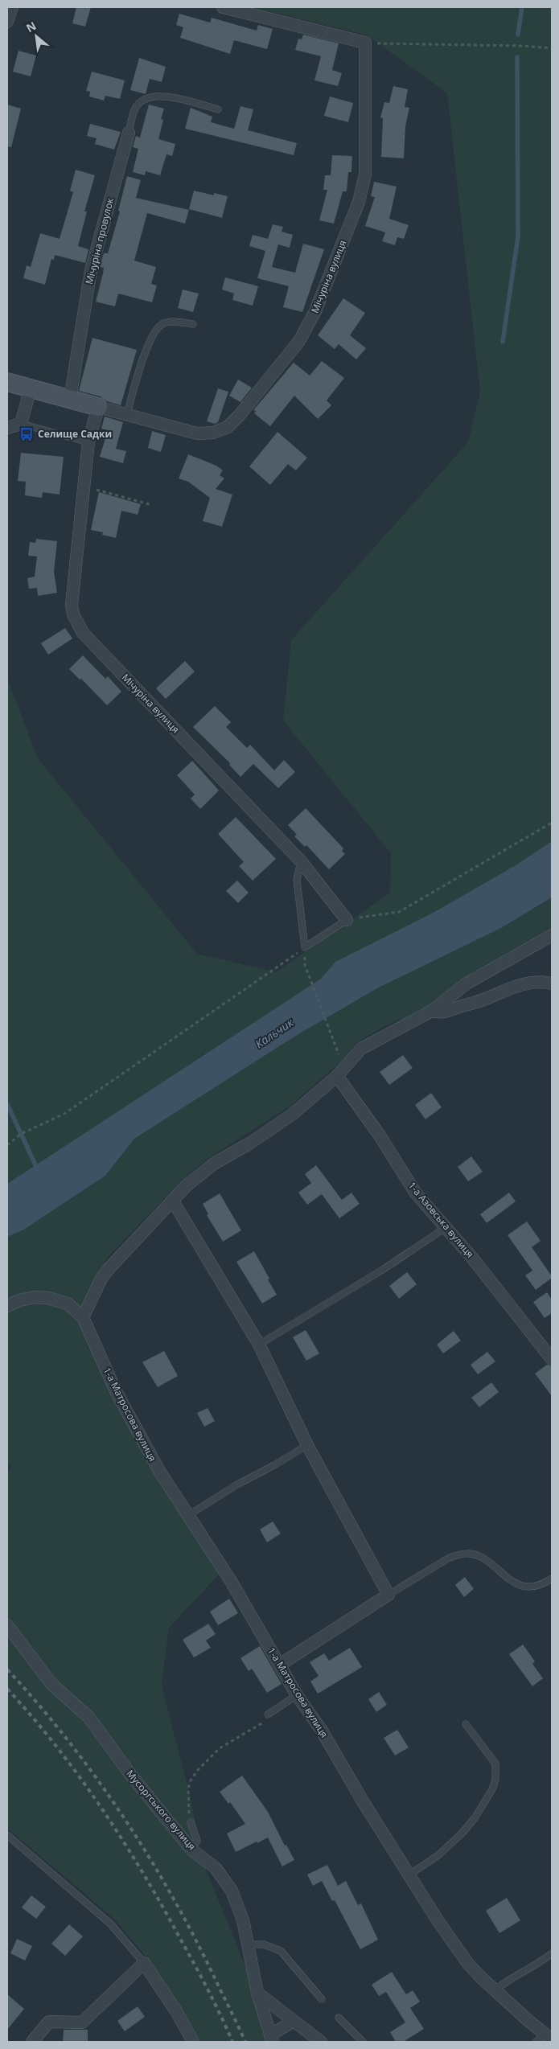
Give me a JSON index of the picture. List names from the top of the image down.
{
  "streets": {
    "street": [
      "Мічуріна провулок",
      "Мічуріна вулиця",
      "1-а Азовська вулиця",
      "1-а Матросова вулиця",
      "Мусоргського вулиця"
    ]
  },
  "crossings": [
    ["Мічуріна провулок", "Мічуріна вулиця"]
  ],
  "water": ["Кальчик"],
  "places": {
    "bus stop": ["Селище Садки"]
  },
  "north": "top left"
}
